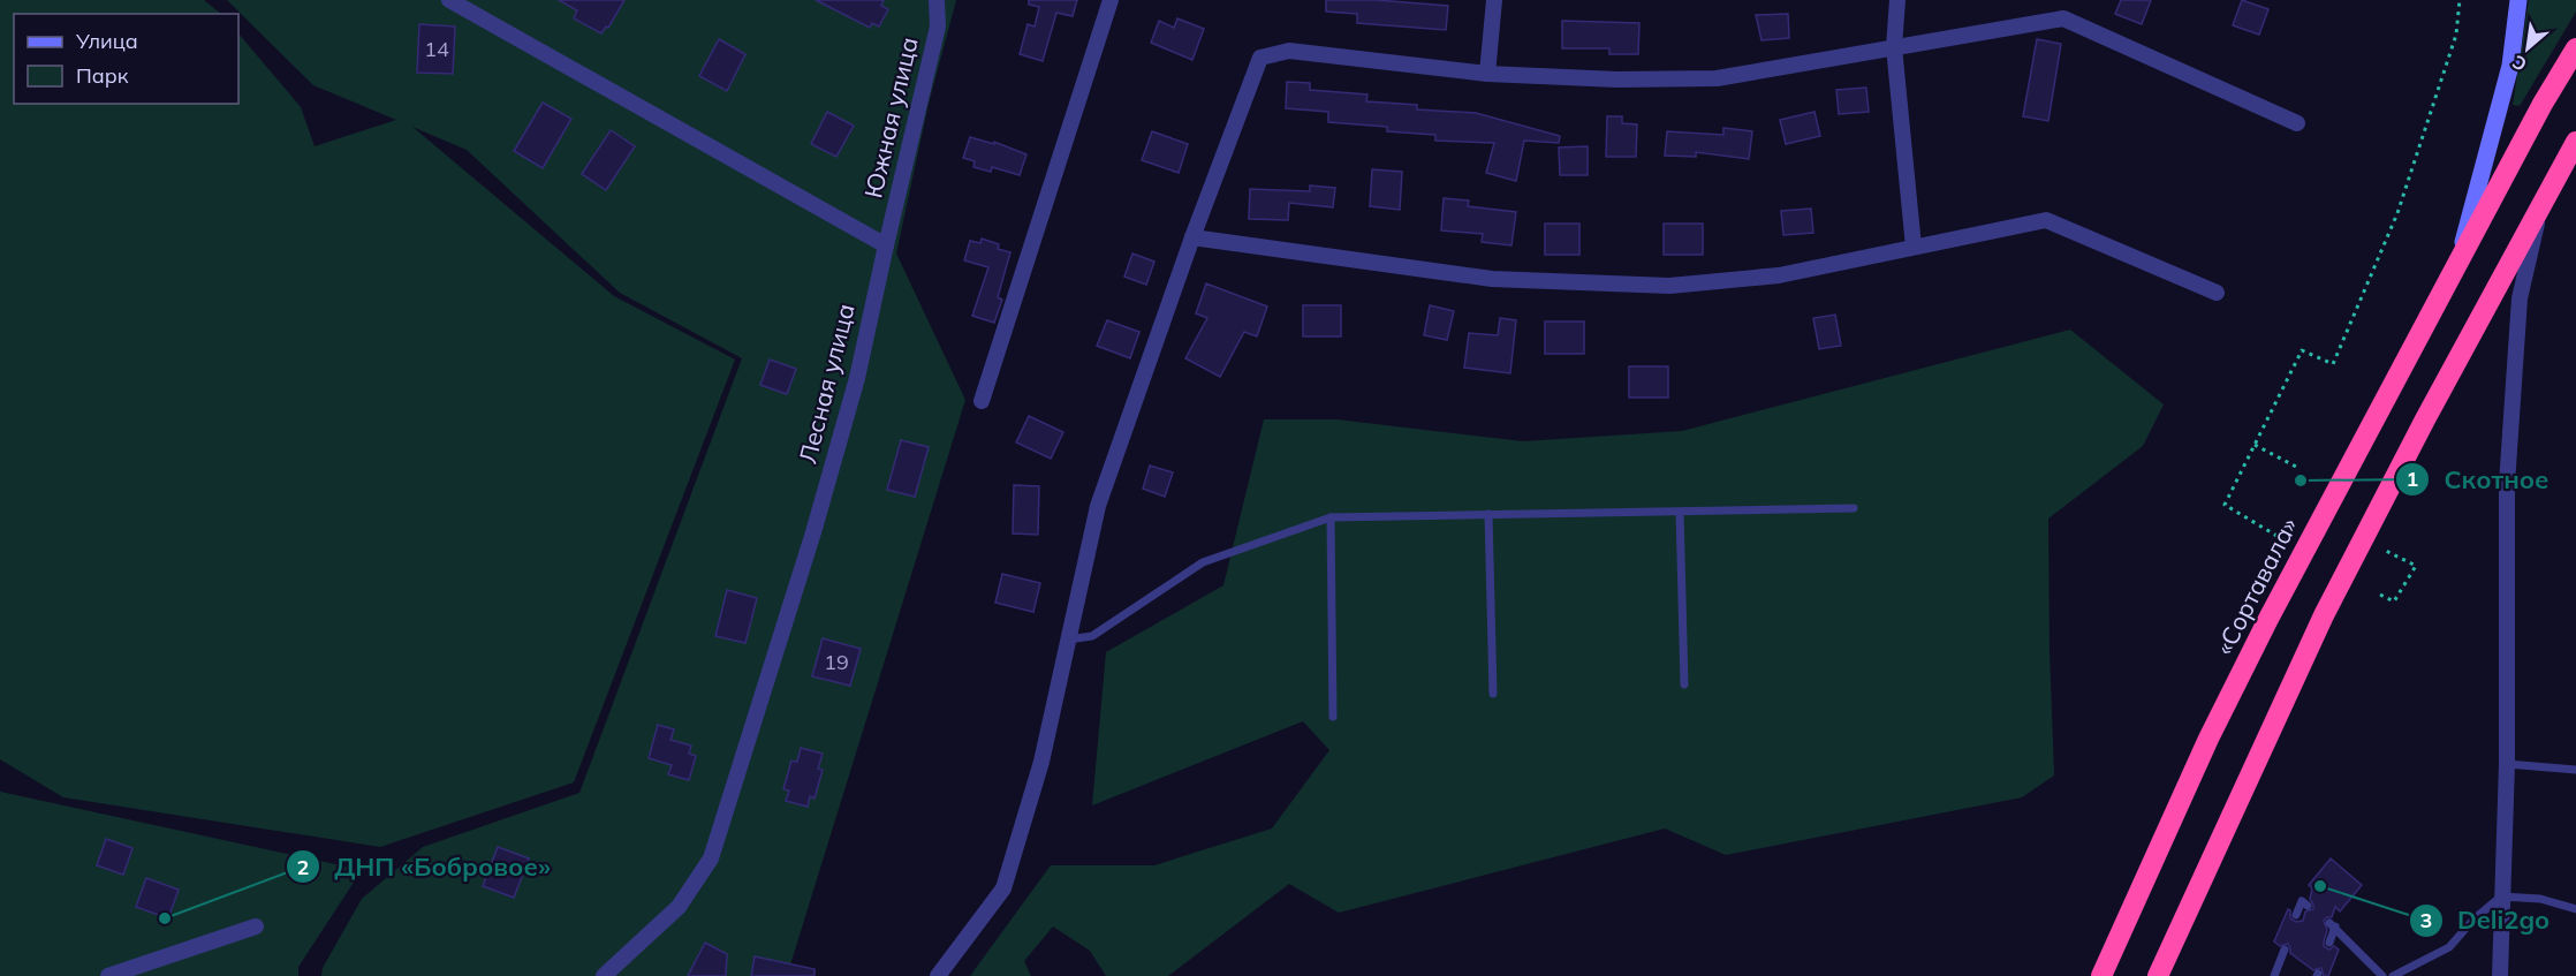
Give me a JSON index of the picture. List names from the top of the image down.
{
  "streets": {
    "highway": ["«Сортавала»"],
    "street": ["Южная улица", "Лесная улица"]
  },
  "crossings": [
    ["Южная улица", "Лесная улица"]
  ],
  "places": ["Скотное", "Deli2go", "ДНП «Бобровое»"],
  "house_numbers": ["14", "19"],
  "legend": ["Улица", "Парк"],
  "north": "bottom left"
}
